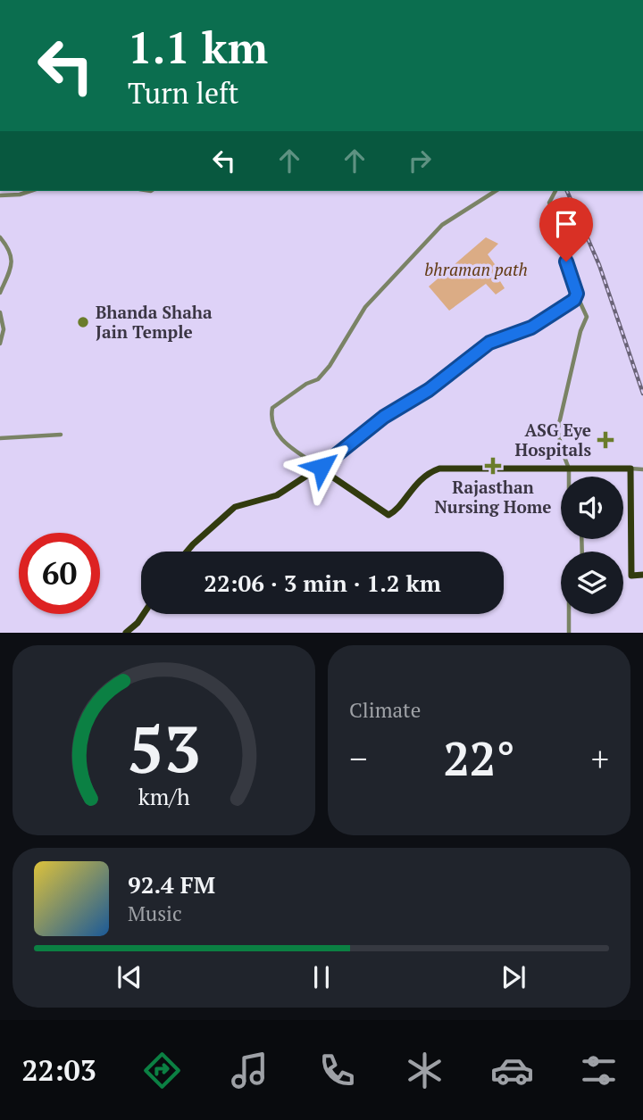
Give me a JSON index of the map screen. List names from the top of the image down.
{
  "parks": ["bhraman path"],
  "places": {
    "other": ["Bhanda Shaha Jain Temple"],
    "health": ["ASG Eye Hospitals", "Rajasthan Nursing Home"]
  },
  "page": {
    "turn": ["1.1 km", "Turn left"],
    "limit": "60",
    "trip": "22:06 · 3 min · 1.2 km",
    "tile": "Climate",
    "heat": ["−", "22°", "+"],
    "song": ["92.4 FM", "Music"],
    "tabs": "22:03",
    "gauge": ["53", "km/h"]
  }
}
